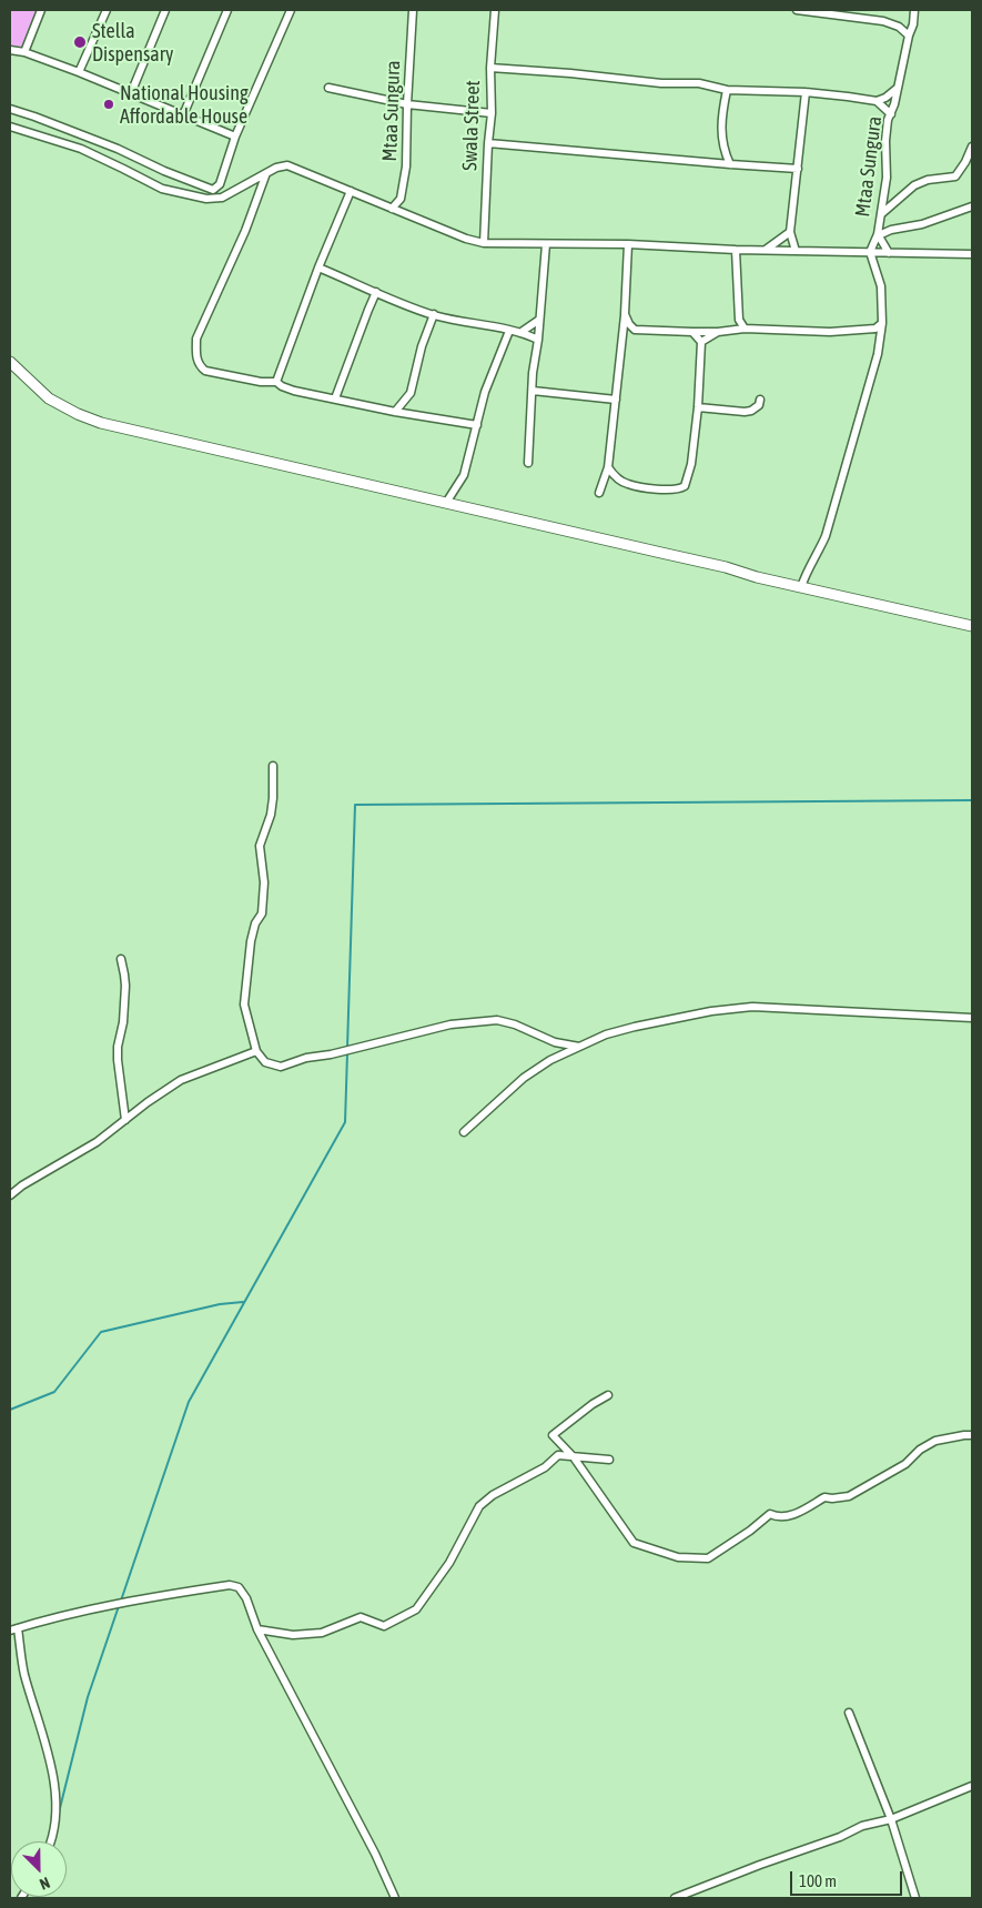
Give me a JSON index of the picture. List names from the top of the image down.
{
  "streets": {
    "street": ["Mtaa Sungura", "Swala Street"]
  },
  "places": ["Stella Dispensary", "National Housing Affordable House"],
  "scale_bar": "100 m",
  "north": "bottom right"
}
